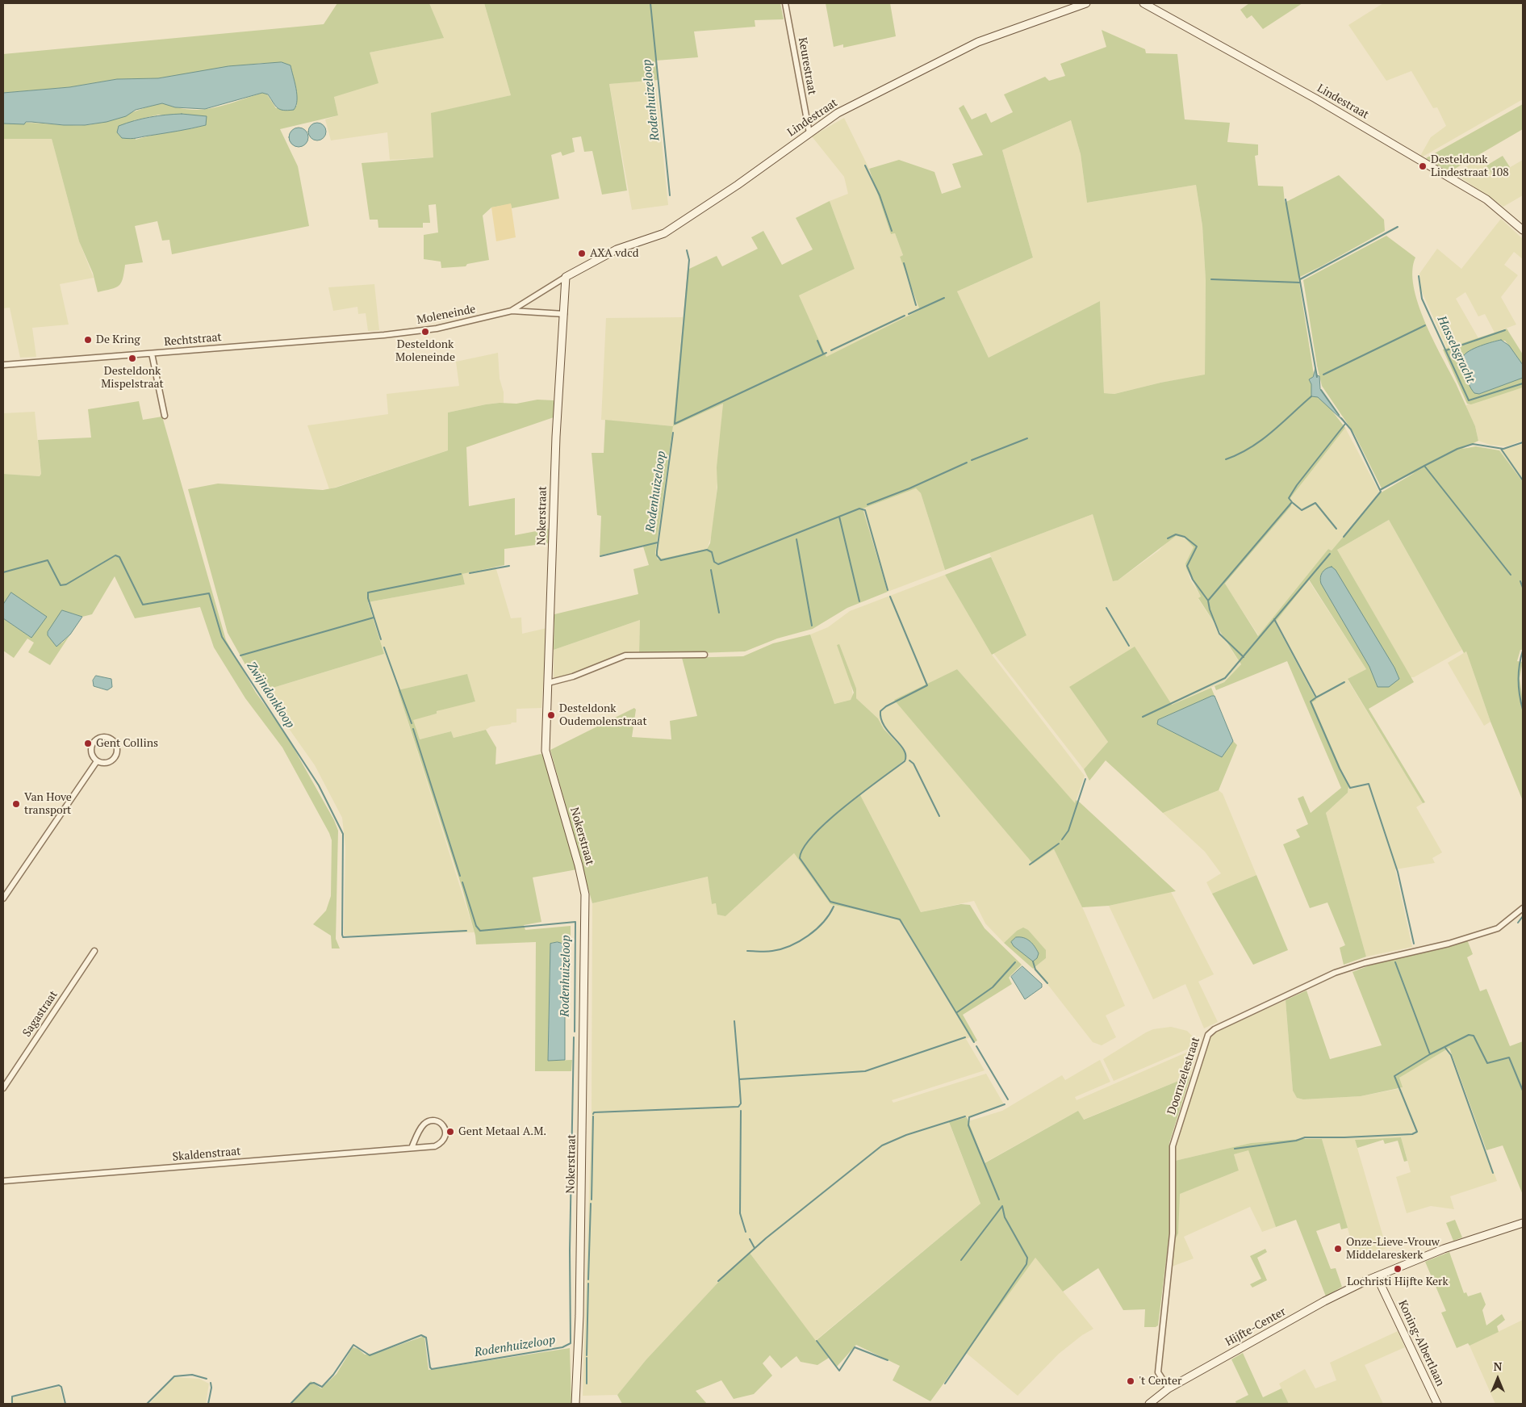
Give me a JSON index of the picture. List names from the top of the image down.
{
  "streets": {
    "street": [
      "Keurestraat",
      "Lindestraat",
      "Moleneinde",
      "Rechtstraat",
      "Nokerstraat",
      "Sagastraat",
      "Doornzelestraat",
      "Skaldenstraat",
      "Hijfte-Center",
      "Koning-Albertlaan"
    ]
  },
  "crossings": [
    ["Keurestraat", "Lindestraat"],
    ["Lindestraat", "Moleneinde"],
    ["Lindestraat", "Nokerstraat"],
    ["Moleneinde", "Rechtstraat"],
    ["Moleneinde", "Nokerstraat"],
    ["Doornzelestraat", "Hijfte-Center"],
    ["Hijfte-Center", "Koning-Albertlaan"]
  ],
  "water": ["Rodenhuizeloop", "Hasselsgracht", "Zwijndonkloop"],
  "places": [
    "Desteldonk Lindestraat 108",
    "AXA vdcd",
    "Desteldonk Moleneinde",
    "De Kring",
    "Desteldonk Mispelstraat",
    "Desteldonk Oudemolenstraat",
    "Gent Collins",
    "Van Hove transport",
    "Gent Metaal A.M.",
    "Onze-Lieve-Vrouw Middelareskerk",
    "Lochristi Hijfte Kerk",
    "'t Center"
  ],
  "north": "top"
}
